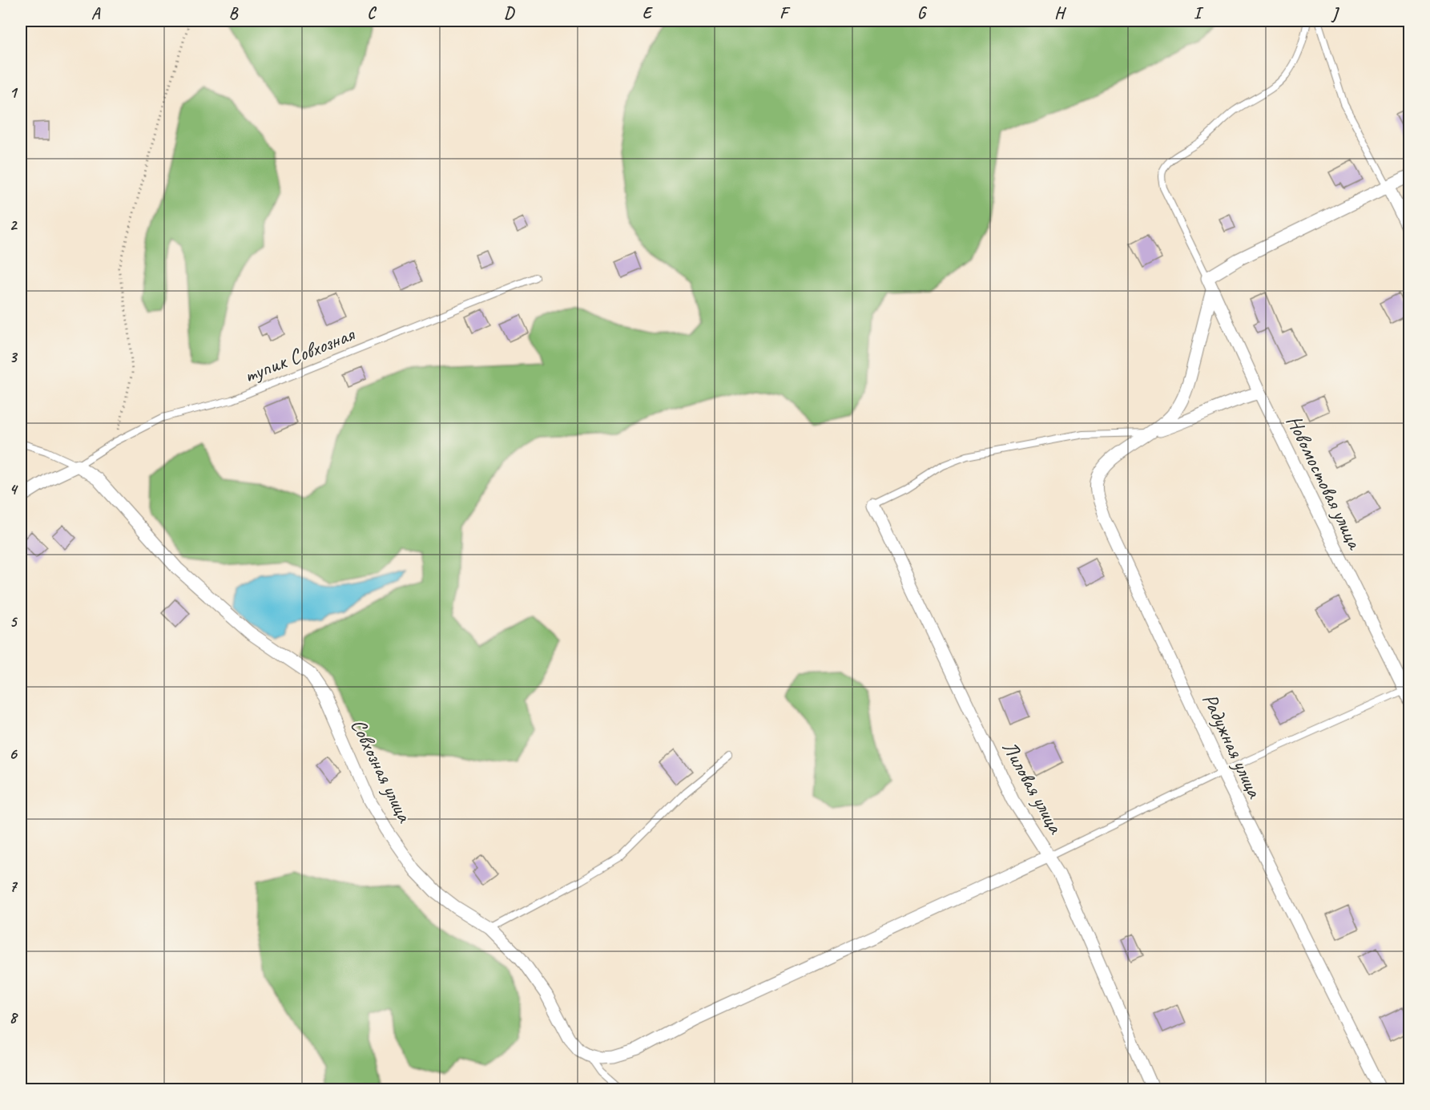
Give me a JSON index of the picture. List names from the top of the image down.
{
  "streets": {
    "street": [
      "Новомостовая улица",
      "Радужная улица",
      "Совхозная улица",
      "Лиловая улица"
    ],
    "lane": ["тупик Совхозная"]
  },
  "crossings": [
    ["тупик Совхозная", "Совхозная улица"]
  ],
  "grid": {
    "columns": [
      "A",
      "B",
      "C",
      "D",
      "E",
      "F",
      "G",
      "H",
      "I",
      "J"
    ],
    "rows": [
      "1",
      "2",
      "3",
      "4",
      "5",
      "6",
      "7",
      "8"
    ]
  }
}
